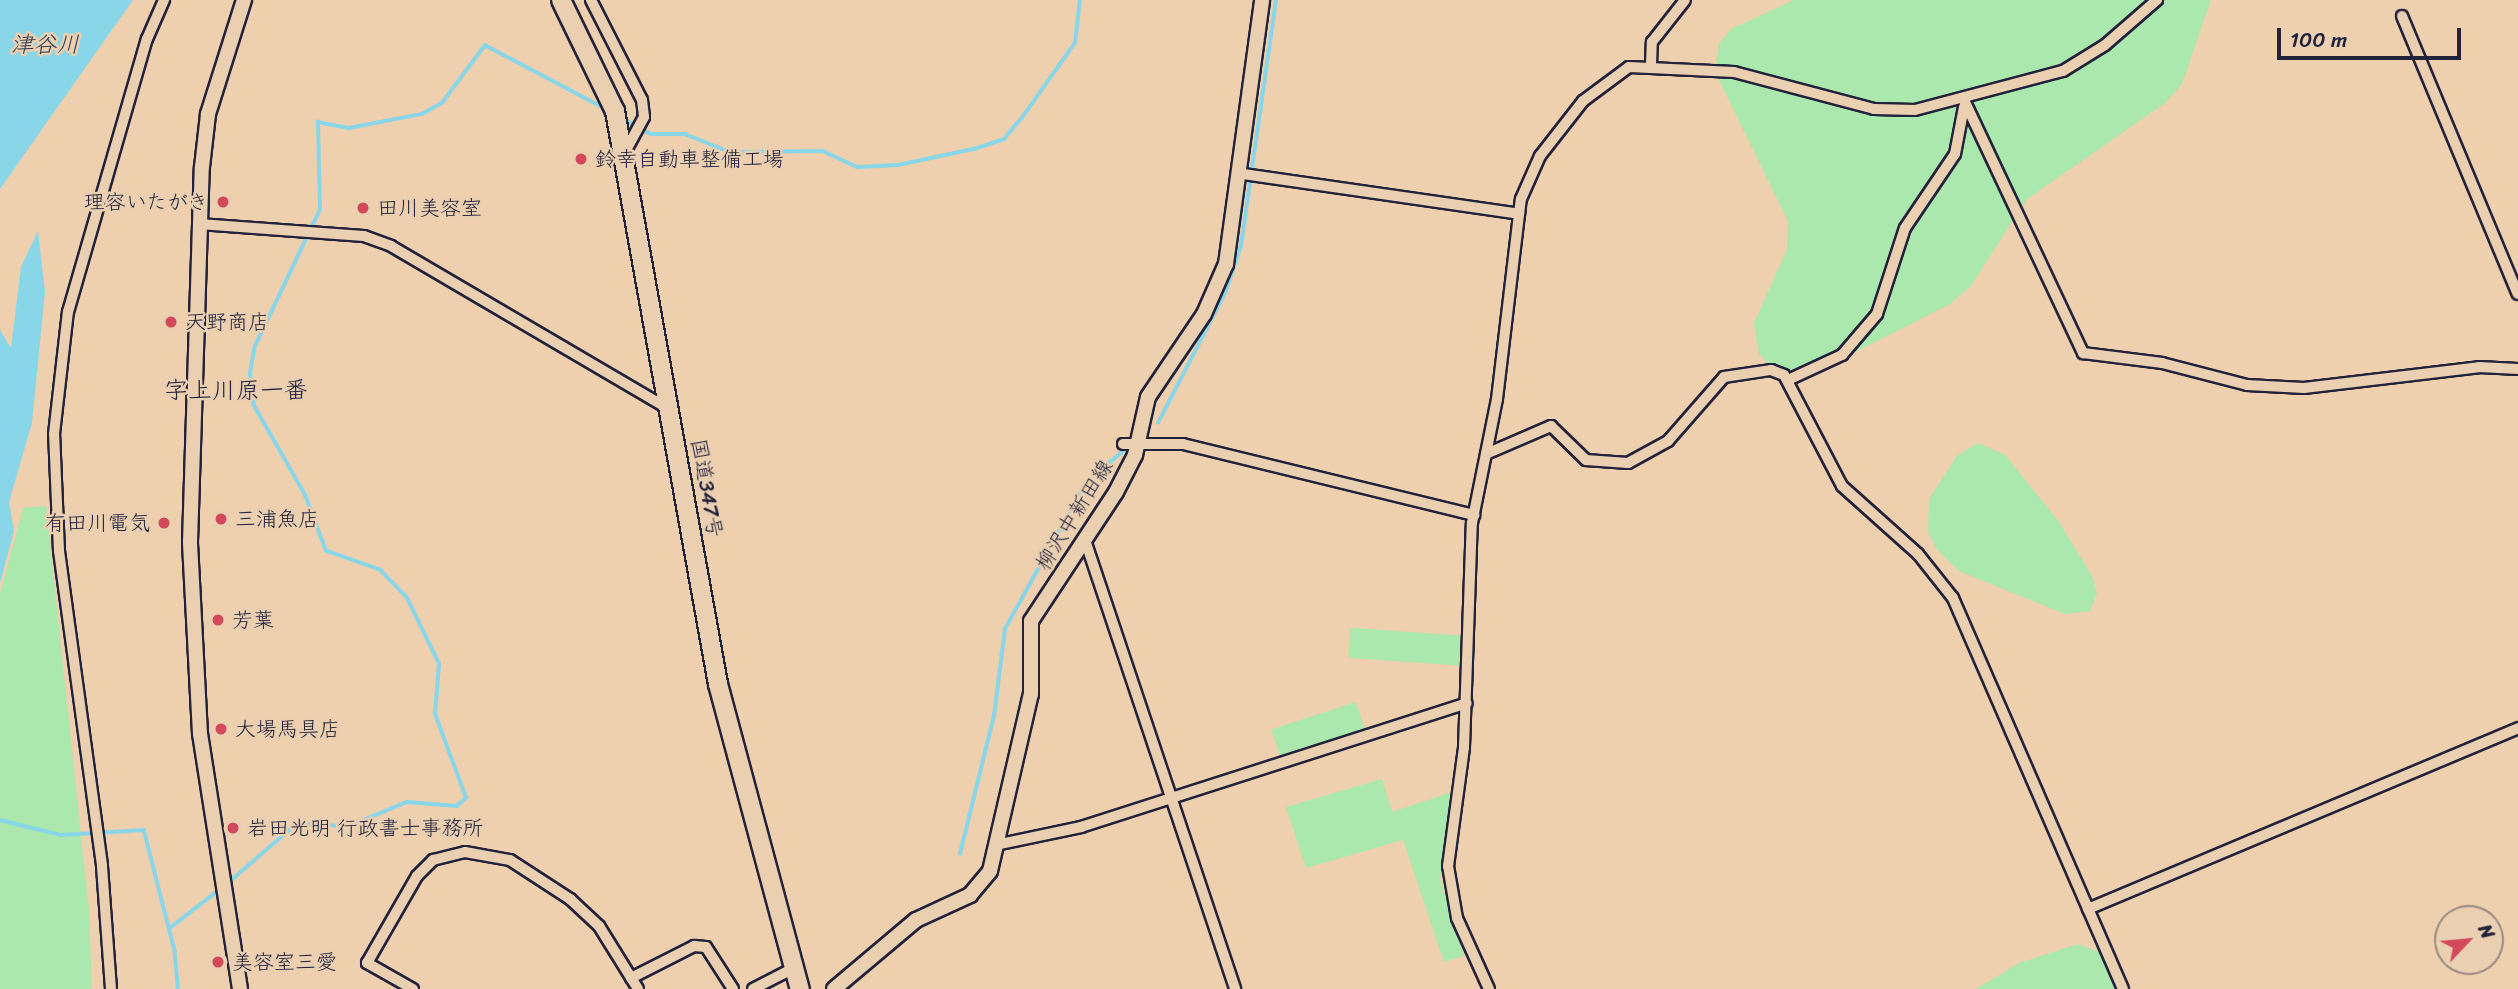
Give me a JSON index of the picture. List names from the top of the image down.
{
  "streets": {
    "highway": ["国道347号"],
    "main road": ["柳沢中新田線"]
  },
  "districts": ["字上川原一番"],
  "water": ["津谷川"],
  "places": [
    "鈴幸自動車整備工場",
    "理容いたがき",
    "田川美容室",
    "天野商店",
    "三浦魚店",
    "有田川電気",
    "芳葉",
    "大場馬具店",
    "岩田光明 行政書士事務所",
    "美容室三愛"
  ],
  "scale_bar": "100 m",
  "north": "top right"
}
